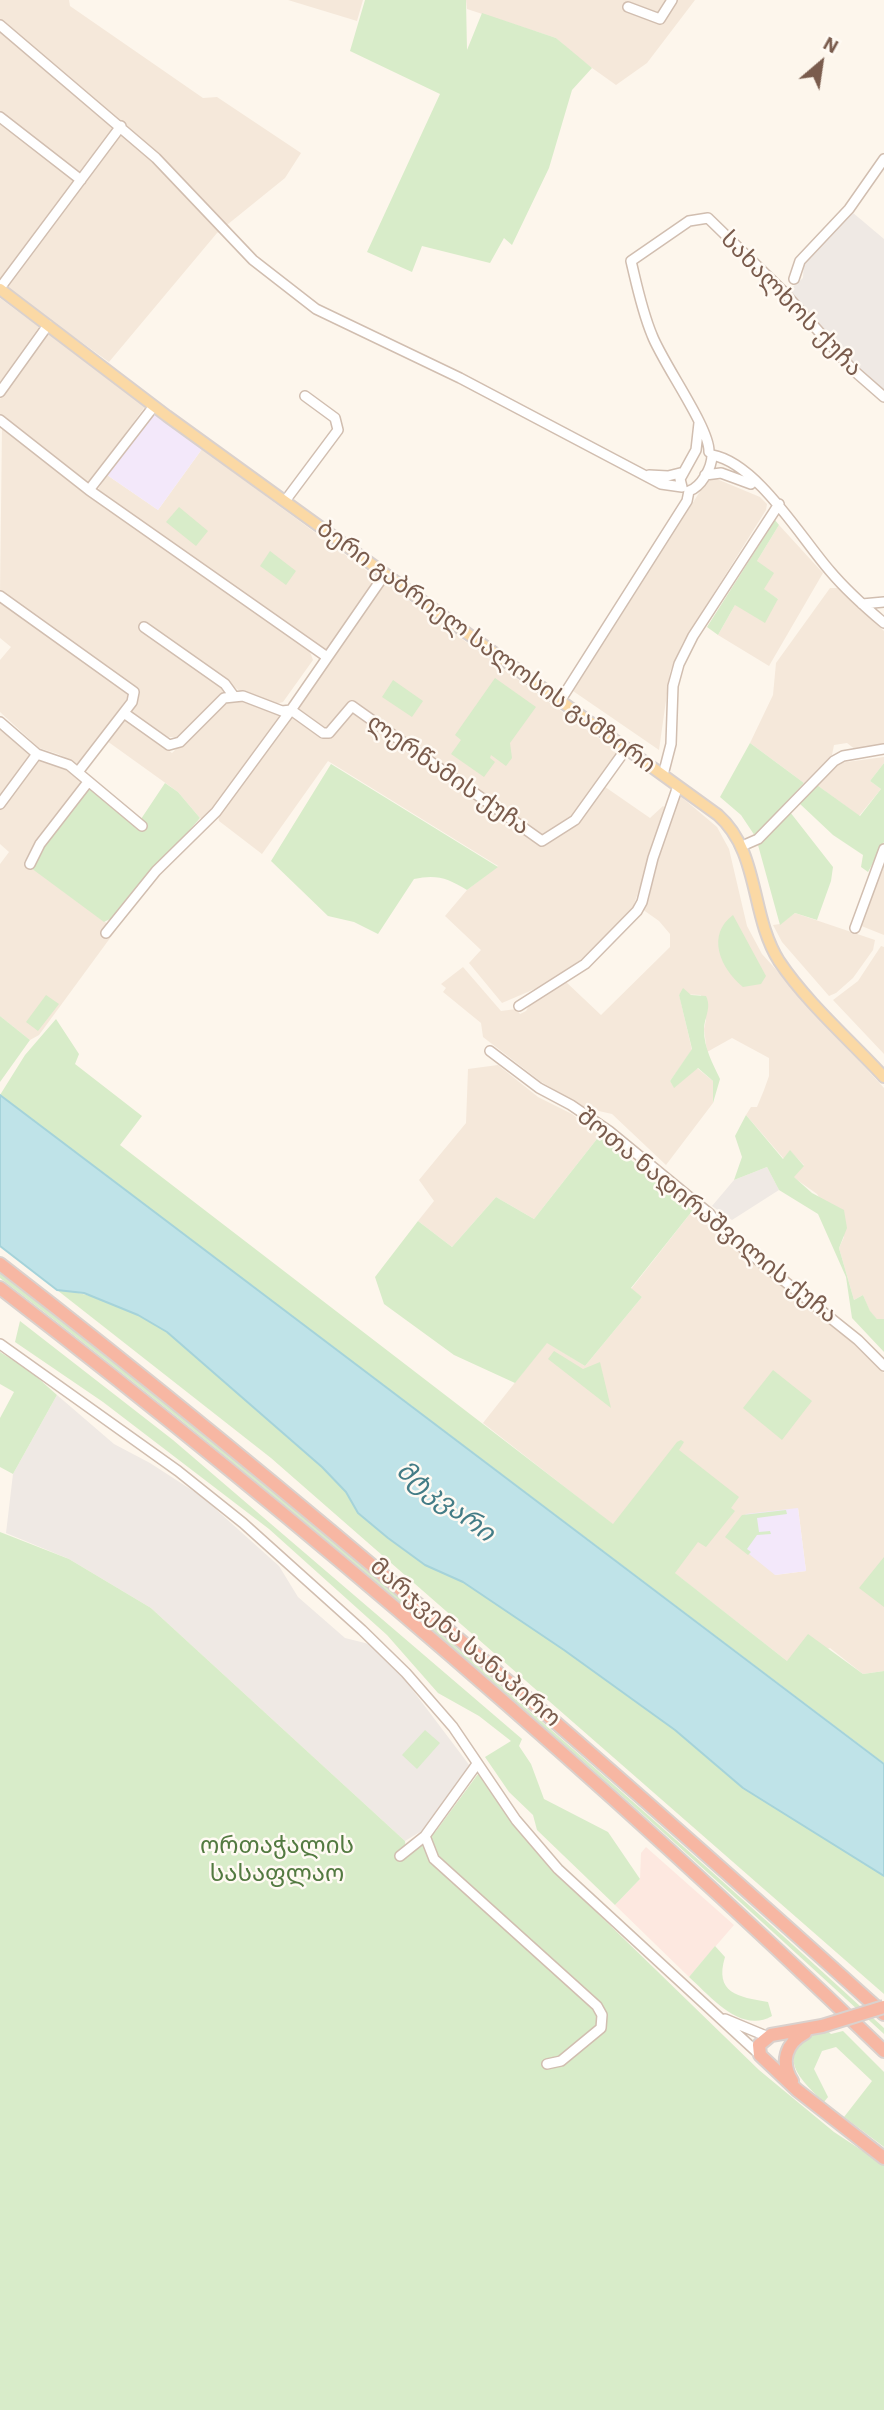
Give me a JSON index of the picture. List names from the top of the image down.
{
  "streets": {
    "highway": ["მარჯვენა სანაპირო"],
    "main road": ["ბერი გაბრიელ სალოსის გამზირი"],
    "street": ["სახალხოს ქუჩა", "ლერწამის ქუჩა", "შოთა ნადირაშვილის ქუჩა"]
  },
  "crossings": [
    ["ბერი გაბრიელ სალოსის გამზირი", "ლერწამის ქუჩა"]
  ],
  "water": ["მტკვარი"],
  "parks": ["ორთაჭალის სასაფლაო"],
  "north": "top right"
}
